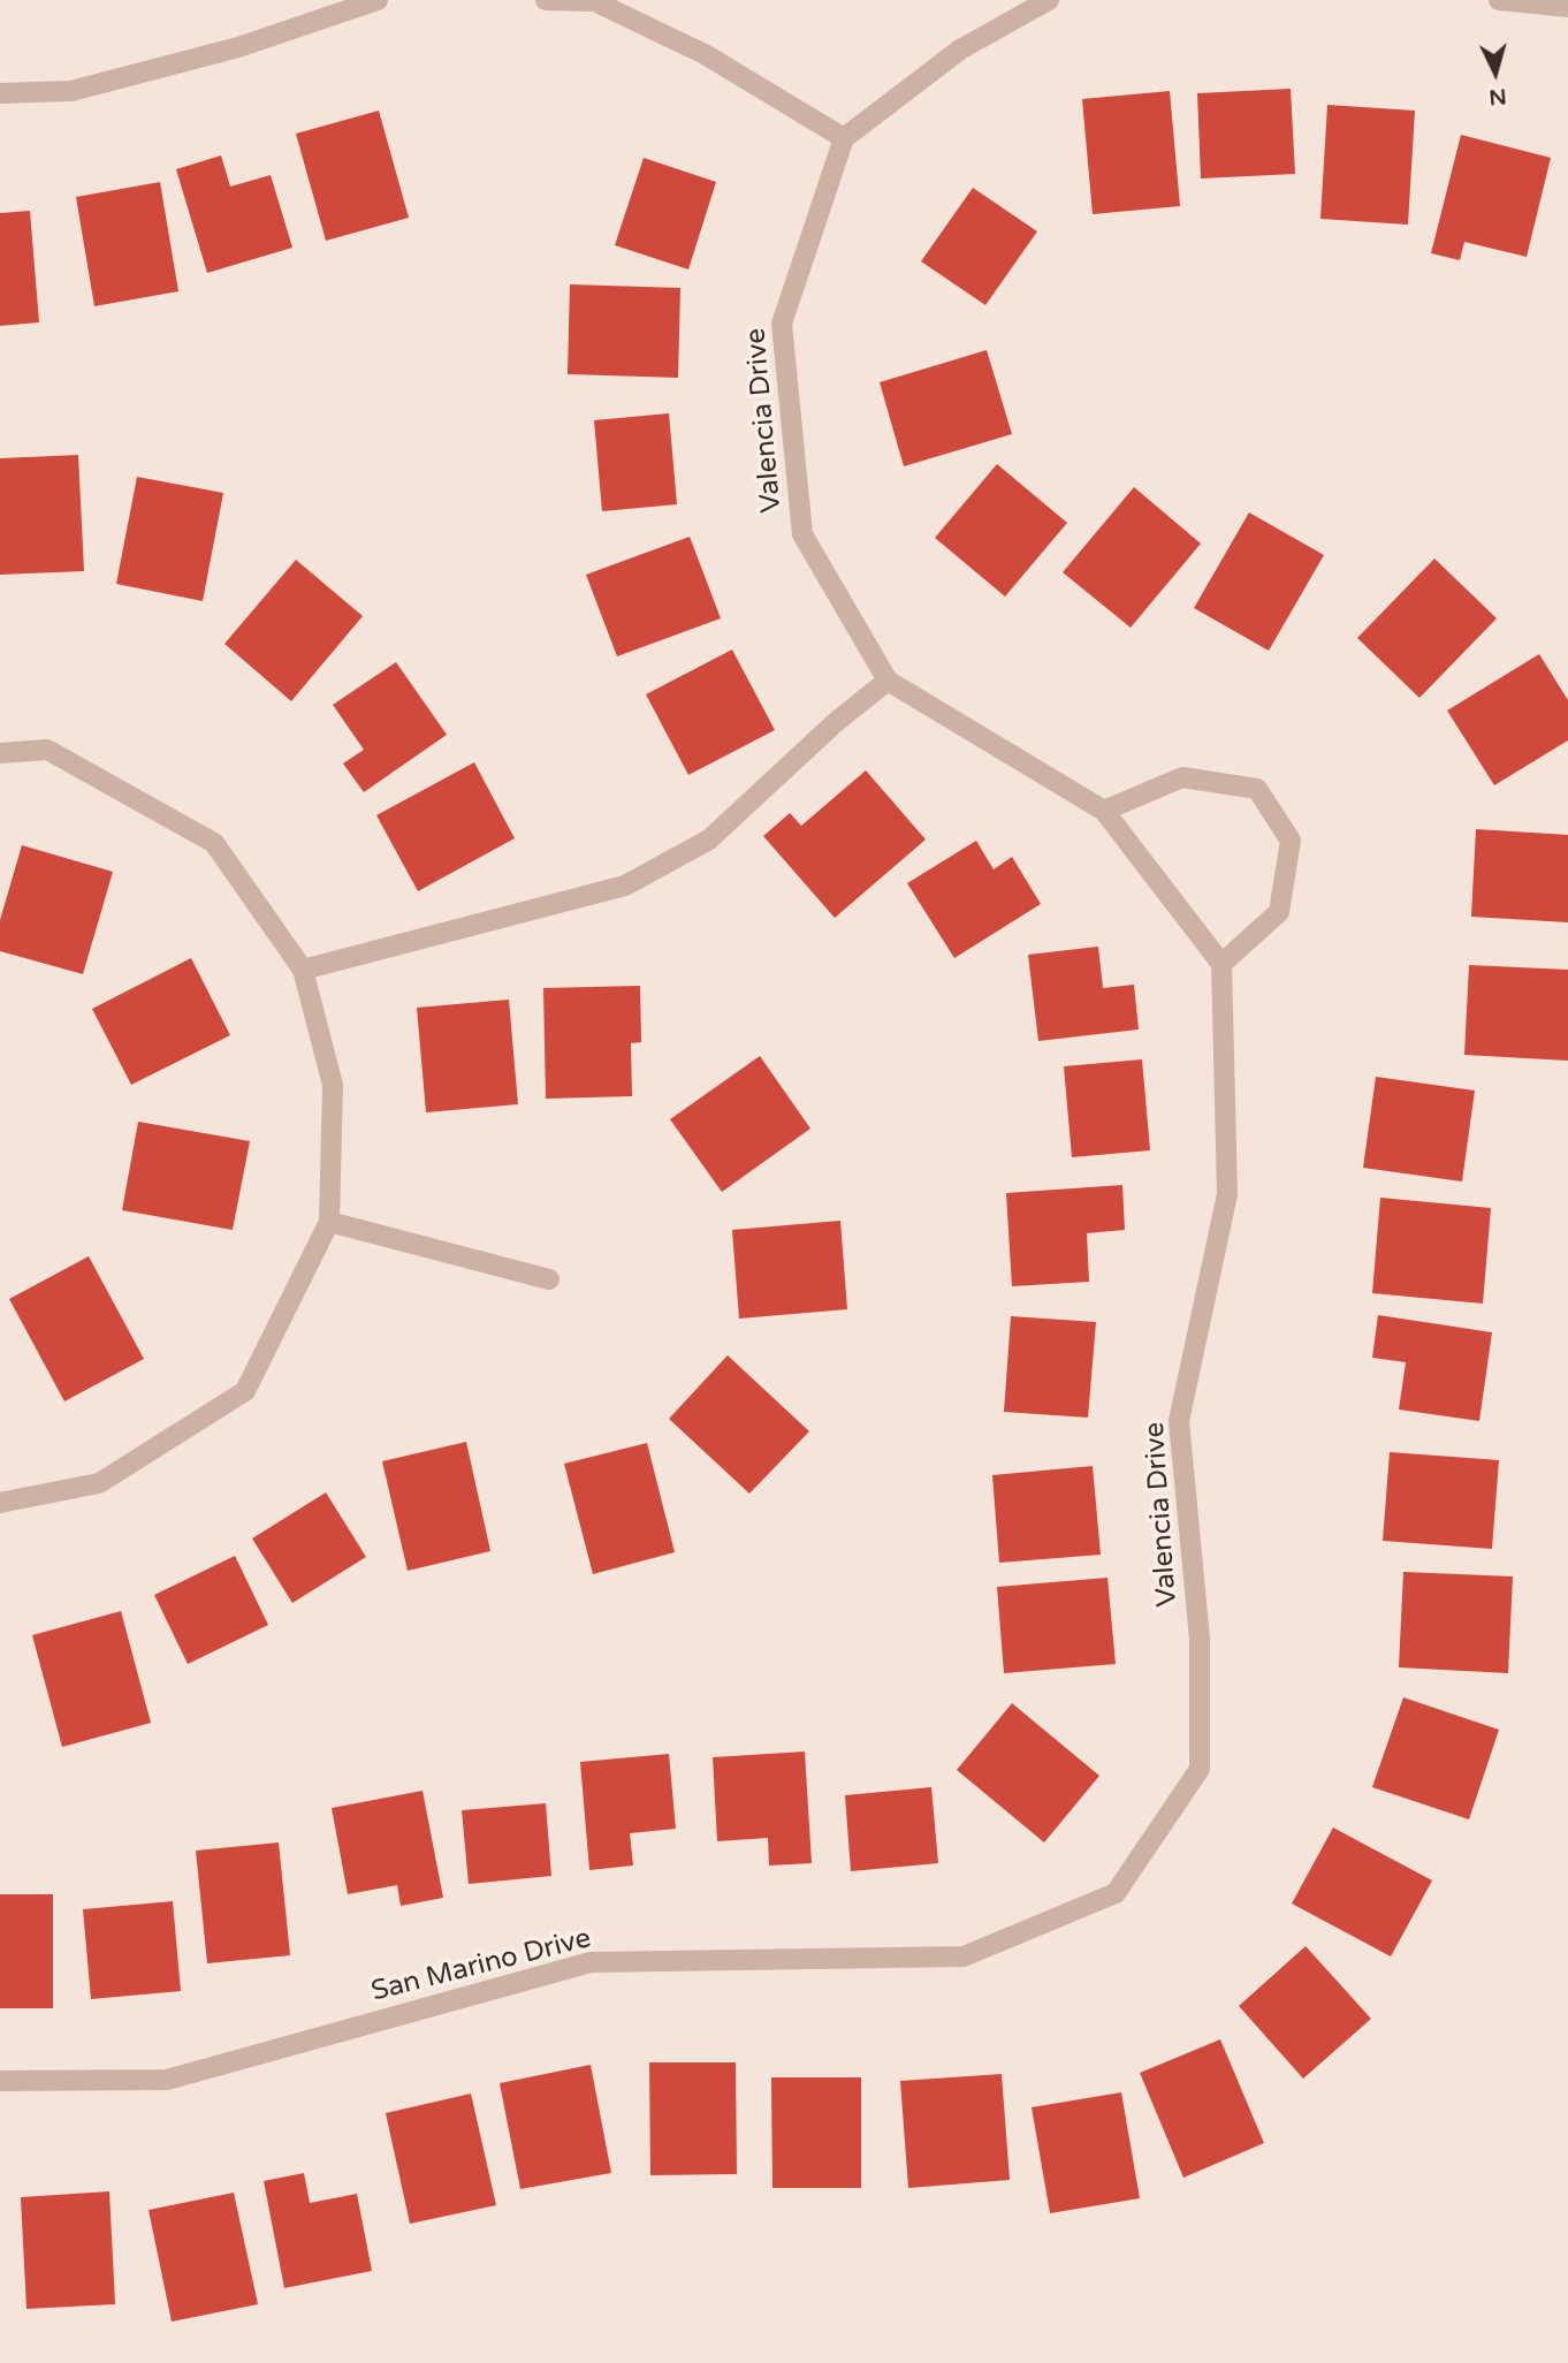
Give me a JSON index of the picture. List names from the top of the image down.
{
  "streets": {
    "street": ["Valencia Drive", "San Marino Drive"]
  },
  "crossings": [
    ["Valencia Drive", "San Marino Drive"]
  ],
  "north": "bottom"
}
